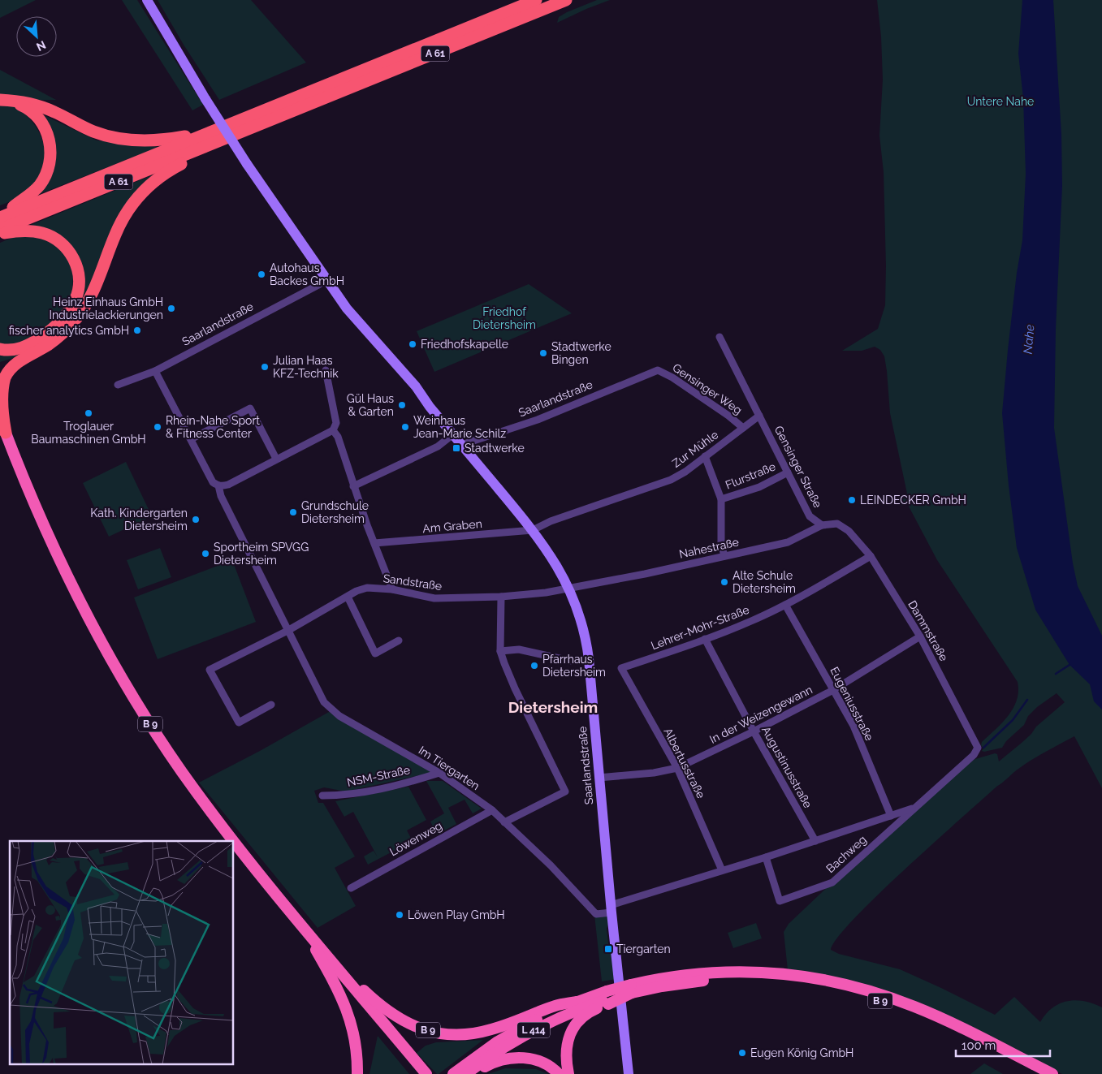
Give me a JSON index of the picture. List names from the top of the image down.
{
  "streets": {
    "highway": ["A 61", "B 9", "L 414"],
    "main road": ["Saarlandstraße"],
    "street": [
      "Gensinger Weg",
      "Zur Mühle",
      "Gensinger Straße",
      "Flurstraße",
      "Am Graben",
      "Nahestraße",
      "Sandstraße",
      "Lehrer-Mohr-Straße",
      "Dammstraße",
      "Eugeniusstraße",
      "In der Weizengewann",
      "Albertusstraße",
      "Augustinusstraße",
      "Im Tiergarten",
      "NSM-Straße",
      "Löwenweg",
      "Bachweg"
    ]
  },
  "crossings": [
    ["Saarlandstraße", "Gensinger Weg"],
    ["Saarlandstraße", "Zur Mühle"],
    ["Saarlandstraße", "Am Graben"],
    ["Saarlandstraße", "Nahestraße"],
    ["Saarlandstraße", "Sandstraße"],
    ["Saarlandstraße", "In der Weizengewann"],
    ["Saarlandstraße", "Im Tiergarten"],
    ["Saarlandstraße", "Bachweg"],
    ["Gensinger Weg", "Zur Mühle"],
    ["Zur Mühle", "Gensinger Straße"],
    ["Zur Mühle", "Flurstraße"],
    ["Zur Mühle", "Am Graben"],
    ["Gensinger Straße", "Flurstraße"],
    ["Gensinger Straße", "Nahestraße"],
    ["Flurstraße", "Nahestraße"],
    ["Nahestraße", "Sandstraße"],
    ["Nahestraße", "Dammstraße"],
    ["Sandstraße", "Im Tiergarten"],
    ["Lehrer-Mohr-Straße", "Dammstraße"],
    ["Lehrer-Mohr-Straße", "Eugeniusstraße"],
    ["Lehrer-Mohr-Straße", "Albertusstraße"],
    ["Lehrer-Mohr-Straße", "Augustinusstraße"],
    ["Dammstraße", "In der Weizengewann"],
    ["Dammstraße", "Bachweg"],
    ["Eugeniusstraße", "In der Weizengewann"],
    ["Eugeniusstraße", "Bachweg"],
    ["In der Weizengewann", "Albertusstraße"],
    ["In der Weizengewann", "Augustinusstraße"],
    ["B 9", "L 414"],
    ["Albertusstraße", "Bachweg"],
    ["Augustinusstraße", "Bachweg"],
    ["Im Tiergarten", "NSM-Straße"],
    ["Im Tiergarten", "Löwenweg"],
    ["Im Tiergarten", "Bachweg"]
  ],
  "districts": ["Dietersheim"],
  "water": ["Nahe"],
  "parks": ["Untere Nahe", "Friedhof Dietersheim"],
  "places": {
    "other": [
      "Autohaus Backes GmbH",
      "Heinz Einhaus GmbH Industrielackierungen",
      "fischer analytics GmbH",
      "Friedhofskapelle",
      "Stadtwerke Bingen",
      "Julian Haas KFZ-Technik",
      "Gül Haus & Garten",
      "Troglauer Baumaschinen GmbH",
      "Rhein-Nahe Sport & Fitness Center",
      "Weinhaus Jean-Marie Schilz",
      "LEINDECKER GmbH",
      "Grundschule Dietersheim",
      "Kath. Kindergarten Dietersheim",
      "Sportheim SPVGG Dietersheim",
      "Alte Schule Dietersheim",
      "Pfarrhaus Dietersheim",
      "Löwen Play GmbH",
      "Eugen König GmbH"
    ],
    "transit": ["Stadtwerke", "Tiergarten"]
  },
  "scale_bar": "100 m",
  "north": "bottom right"
}
